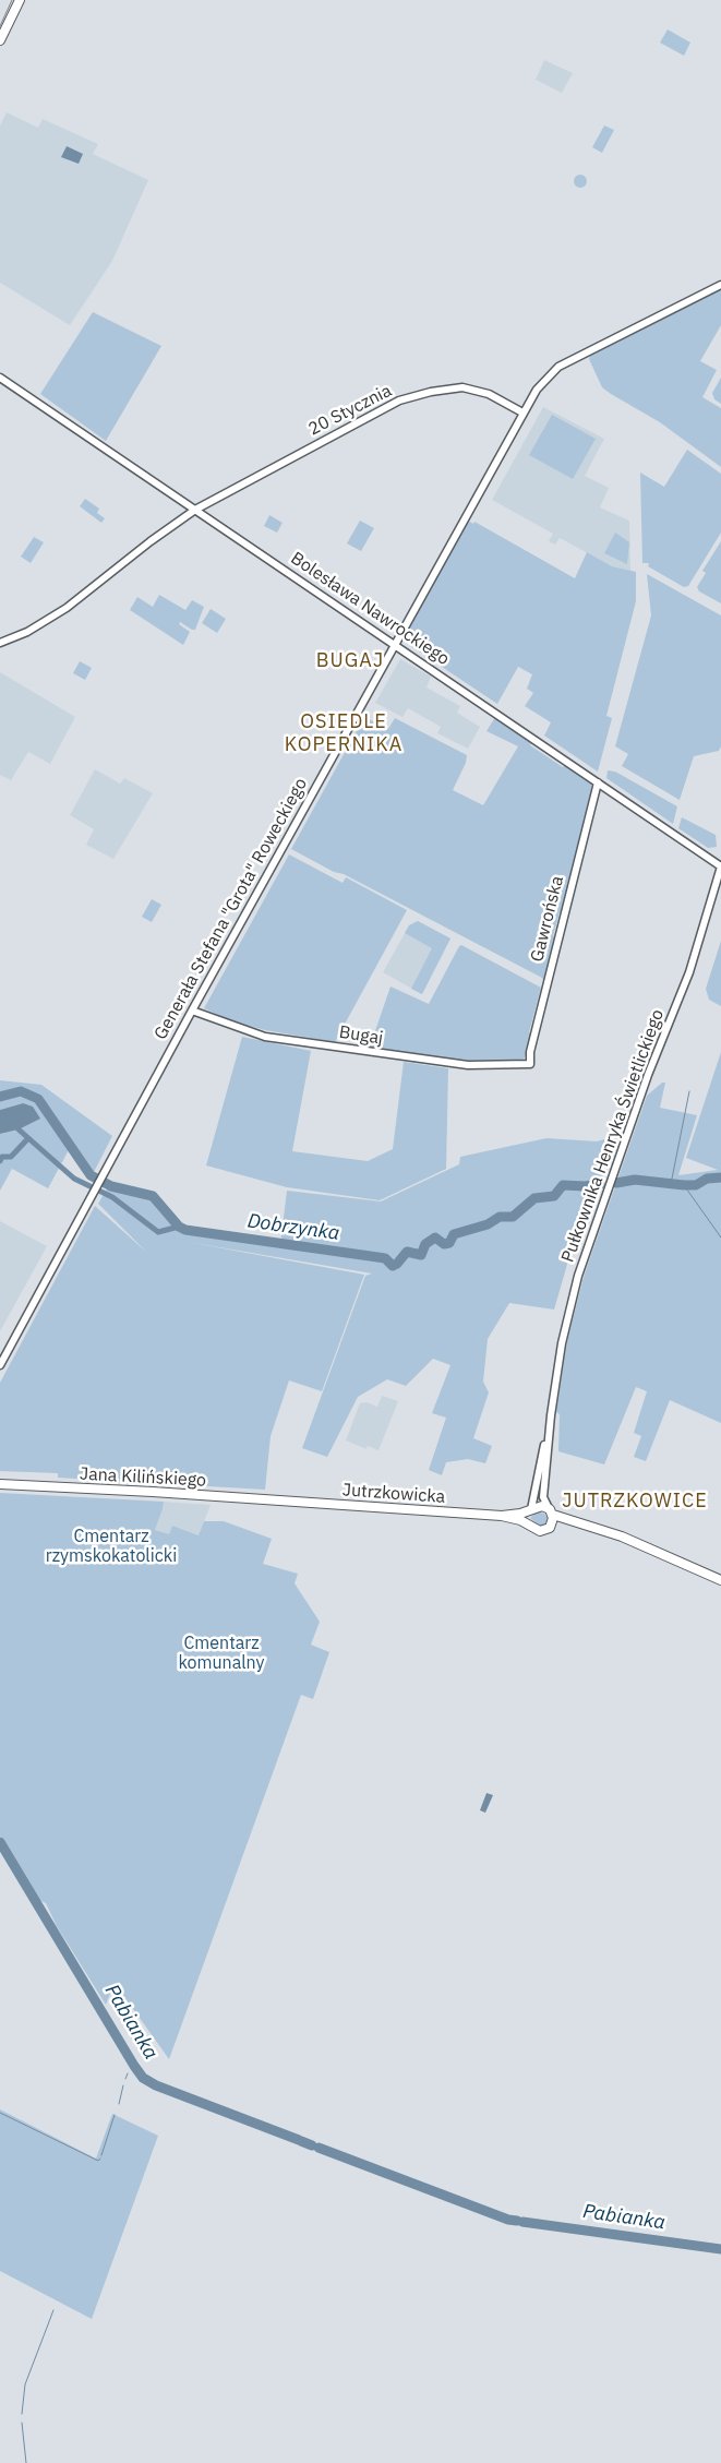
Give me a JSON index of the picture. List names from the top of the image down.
{
  "streets": {
    "main road": ["Jana Kilińskiego", "Jutrzkowicka"],
    "street": [
      "20 Stycznia",
      "Bolesława Nawrockiego",
      "Generała Stefana \"Grota\" Roweckiego",
      "Gawrońska",
      "Bugaj",
      "Pułkownika Henryka Świetlickiego"
    ]
  },
  "crossings": [
    ["20 Stycznia", "Bolesława Nawrockiego"],
    ["20 Stycznia", "Generała Stefana \"Grota\" Roweckiego"],
    ["Bolesława Nawrockiego", "Generała Stefana \"Grota\" Roweckiego"],
    ["Bolesława Nawrockiego", "Gawrońska"],
    ["Bolesława Nawrockiego", "Pułkownika Henryka Świetlickiego"],
    ["Generała Stefana \"Grota\" Roweckiego", "Bugaj"],
    ["Gawrońska", "Bugaj"],
    ["Pułkownika Henryka Świetlickiego", "Jutrzkowicka"],
    ["Jana Kilińskiego", "Jutrzkowicka"]
  ],
  "districts": ["BUGAJ", "OSIEDLE KOPERNIKA", "JUTRZKOWICE"],
  "water": ["Dobrzynka", "Pabianka"],
  "parks": ["Cmentarz rzymskokatolicki", "Cmentarz komunalny"]
}
